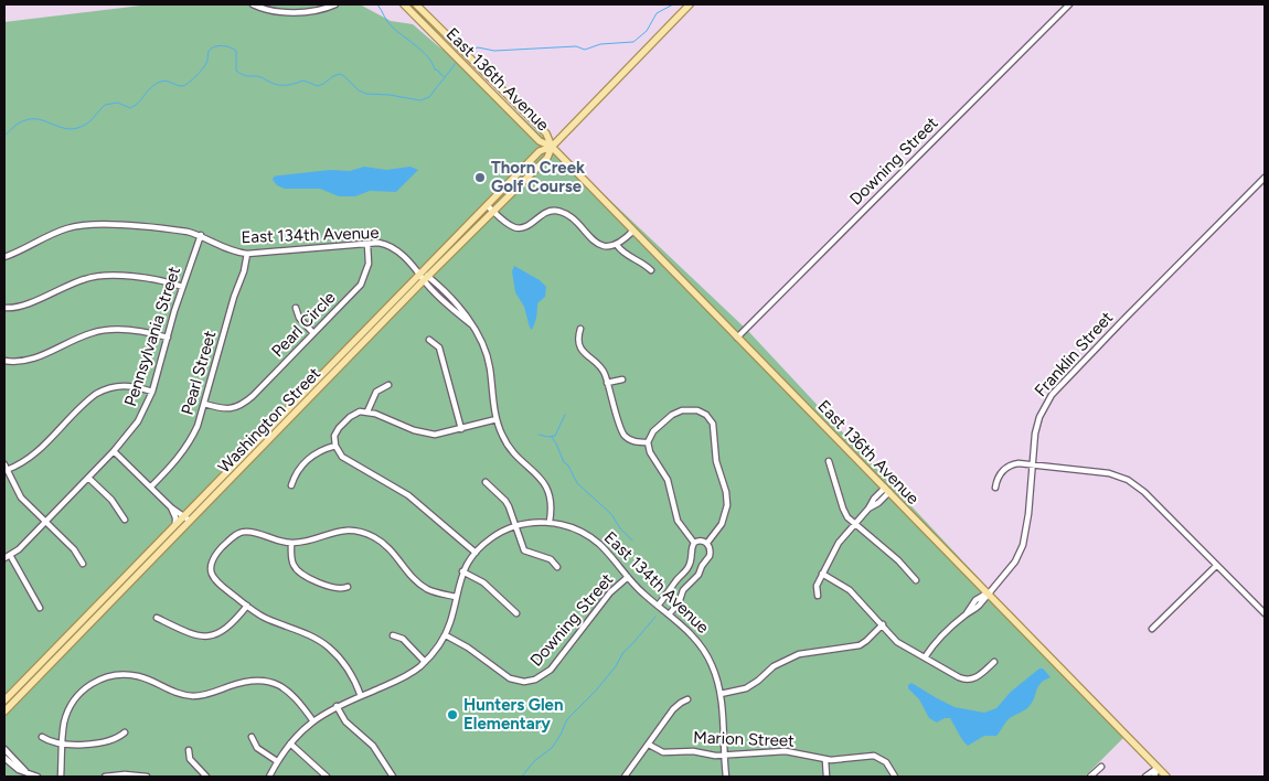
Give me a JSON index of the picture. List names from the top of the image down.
{
  "streets": {
    "main road": ["East 136th Avenue", "Washington Street"],
    "street": [
      "Downing Street",
      "East 134th Avenue",
      "Pearl Circle",
      "Pennsylvania Street",
      "Franklin Street",
      "Pearl Street",
      "Marion Street"
    ]
  },
  "crossings": [
    ["East 136th Avenue", "Downing Street"],
    ["East 136th Avenue", "Franklin Street"],
    ["East 136th Avenue", "Washington Street"],
    ["Downing Street", "East 134th Avenue"],
    ["East 134th Avenue", "Pearl Circle"],
    ["East 134th Avenue", "Pennsylvania Street"],
    ["East 134th Avenue", "Pearl Street"],
    ["East 134th Avenue", "Washington Street"],
    ["East 134th Avenue", "Marion Street"]
  ],
  "places": ["Thorn Creek Golf Course", "Hunters Glen Elementary"]
}
